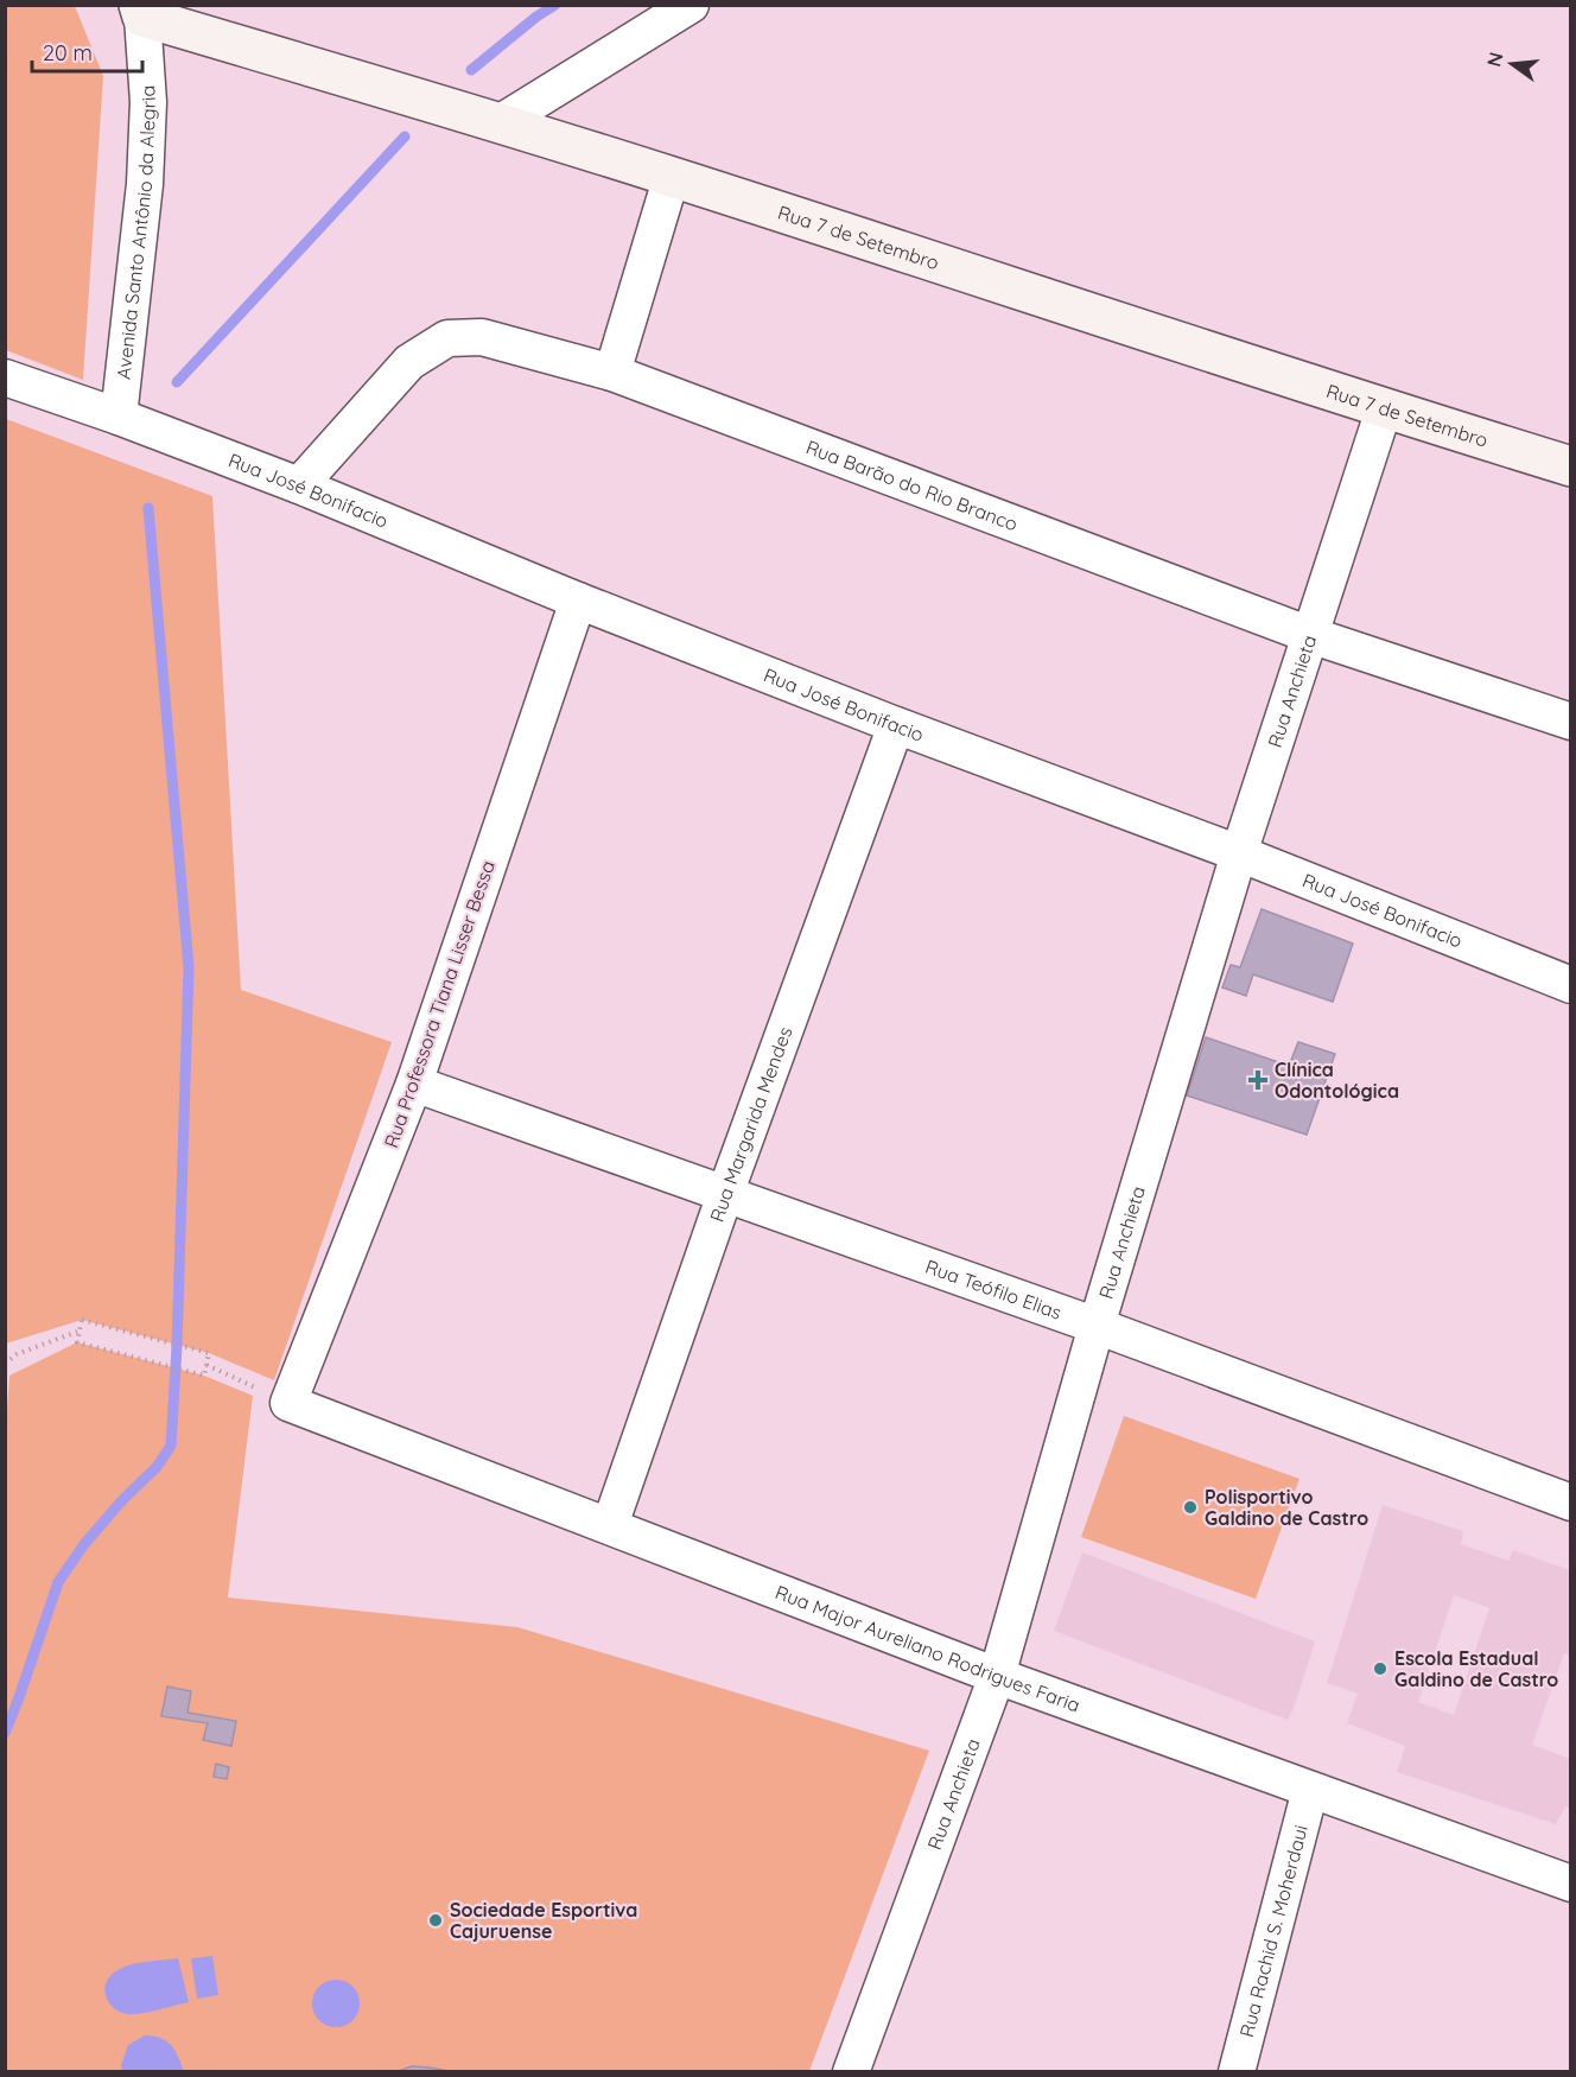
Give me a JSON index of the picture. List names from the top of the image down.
{
  "streets": {
    "street": [
      "Avenida Santo Antônio da Alegria",
      "Rua 7 de Setembro",
      "Rua Barão do Rio Branco",
      "Rua José Bonifacio",
      "Rua Anchieta",
      "Rua Professora Tiana Lisser Bessa",
      "Rua Margarida Mendes",
      "Rua Teófilo Elias",
      "Rua Major Aureliano Rodrigues Faria",
      "Rua Rachid S. Moherdaui"
    ]
  },
  "crossings": [
    ["Avenida Santo Antônio da Alegria", "Rua 7 de Setembro"],
    ["Avenida Santo Antônio da Alegria", "Rua José Bonifacio"],
    ["Rua 7 de Setembro", "Rua Anchieta"],
    ["Rua Barão do Rio Branco", "Rua José Bonifacio"],
    ["Rua Barão do Rio Branco", "Rua Anchieta"],
    ["Rua José Bonifacio", "Rua Anchieta"],
    ["Rua José Bonifacio", "Rua Professora Tiana Lisser Bessa"],
    ["Rua José Bonifacio", "Rua Margarida Mendes"],
    ["Rua Anchieta", "Rua Teófilo Elias"],
    ["Rua Anchieta", "Rua Major Aureliano Rodrigues Faria"],
    ["Rua Professora Tiana Lisser Bessa", "Rua Teófilo Elias"],
    ["Rua Professora Tiana Lisser Bessa", "Rua Major Aureliano Rodrigues Faria"],
    ["Rua Margarida Mendes", "Rua Teófilo Elias"],
    ["Rua Margarida Mendes", "Rua Major Aureliano Rodrigues Faria"],
    ["Rua Major Aureliano Rodrigues Faria", "Rua Rachid S. Moherdaui"]
  ],
  "places": {
    "health": ["Clínica Odontológica"],
    "other": ["Polisportivo Galdino de Castro", "Escola Estadual Galdino de Castro", "Sociedade Esportiva Cajuruense"]
  },
  "scale_bar": "20 m",
  "north": "left"
}
